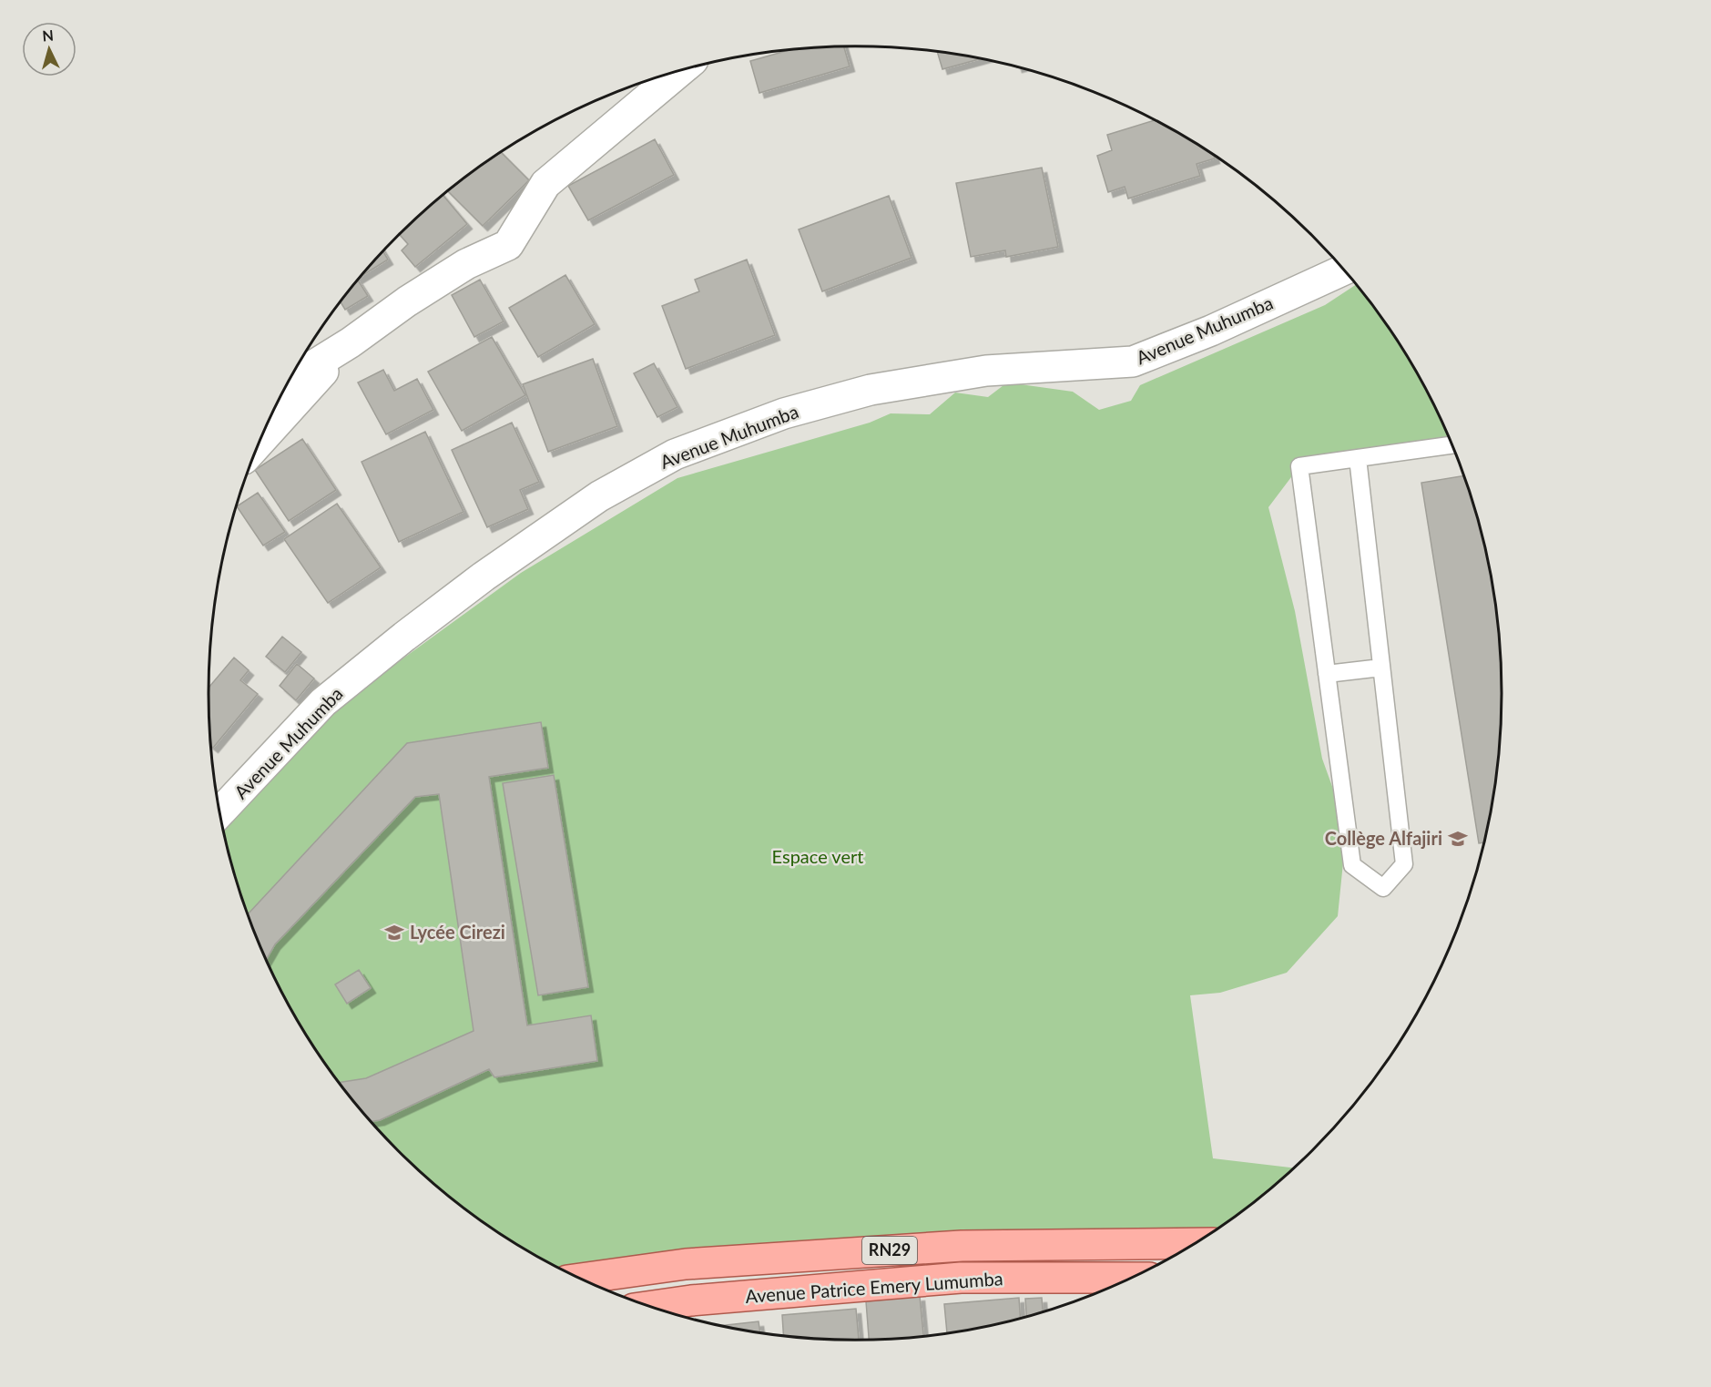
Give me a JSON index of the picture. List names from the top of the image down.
{
  "streets": {
    "main road": ["RN29", "Avenue Patrice Emery Lumumba"],
    "street": ["Avenue Muhumba"]
  },
  "parks": ["Espace vert"],
  "places": {
    "school or university": ["Collège Alfajiri", "Lycée Cirezi"]
  },
  "north": "top"
}
